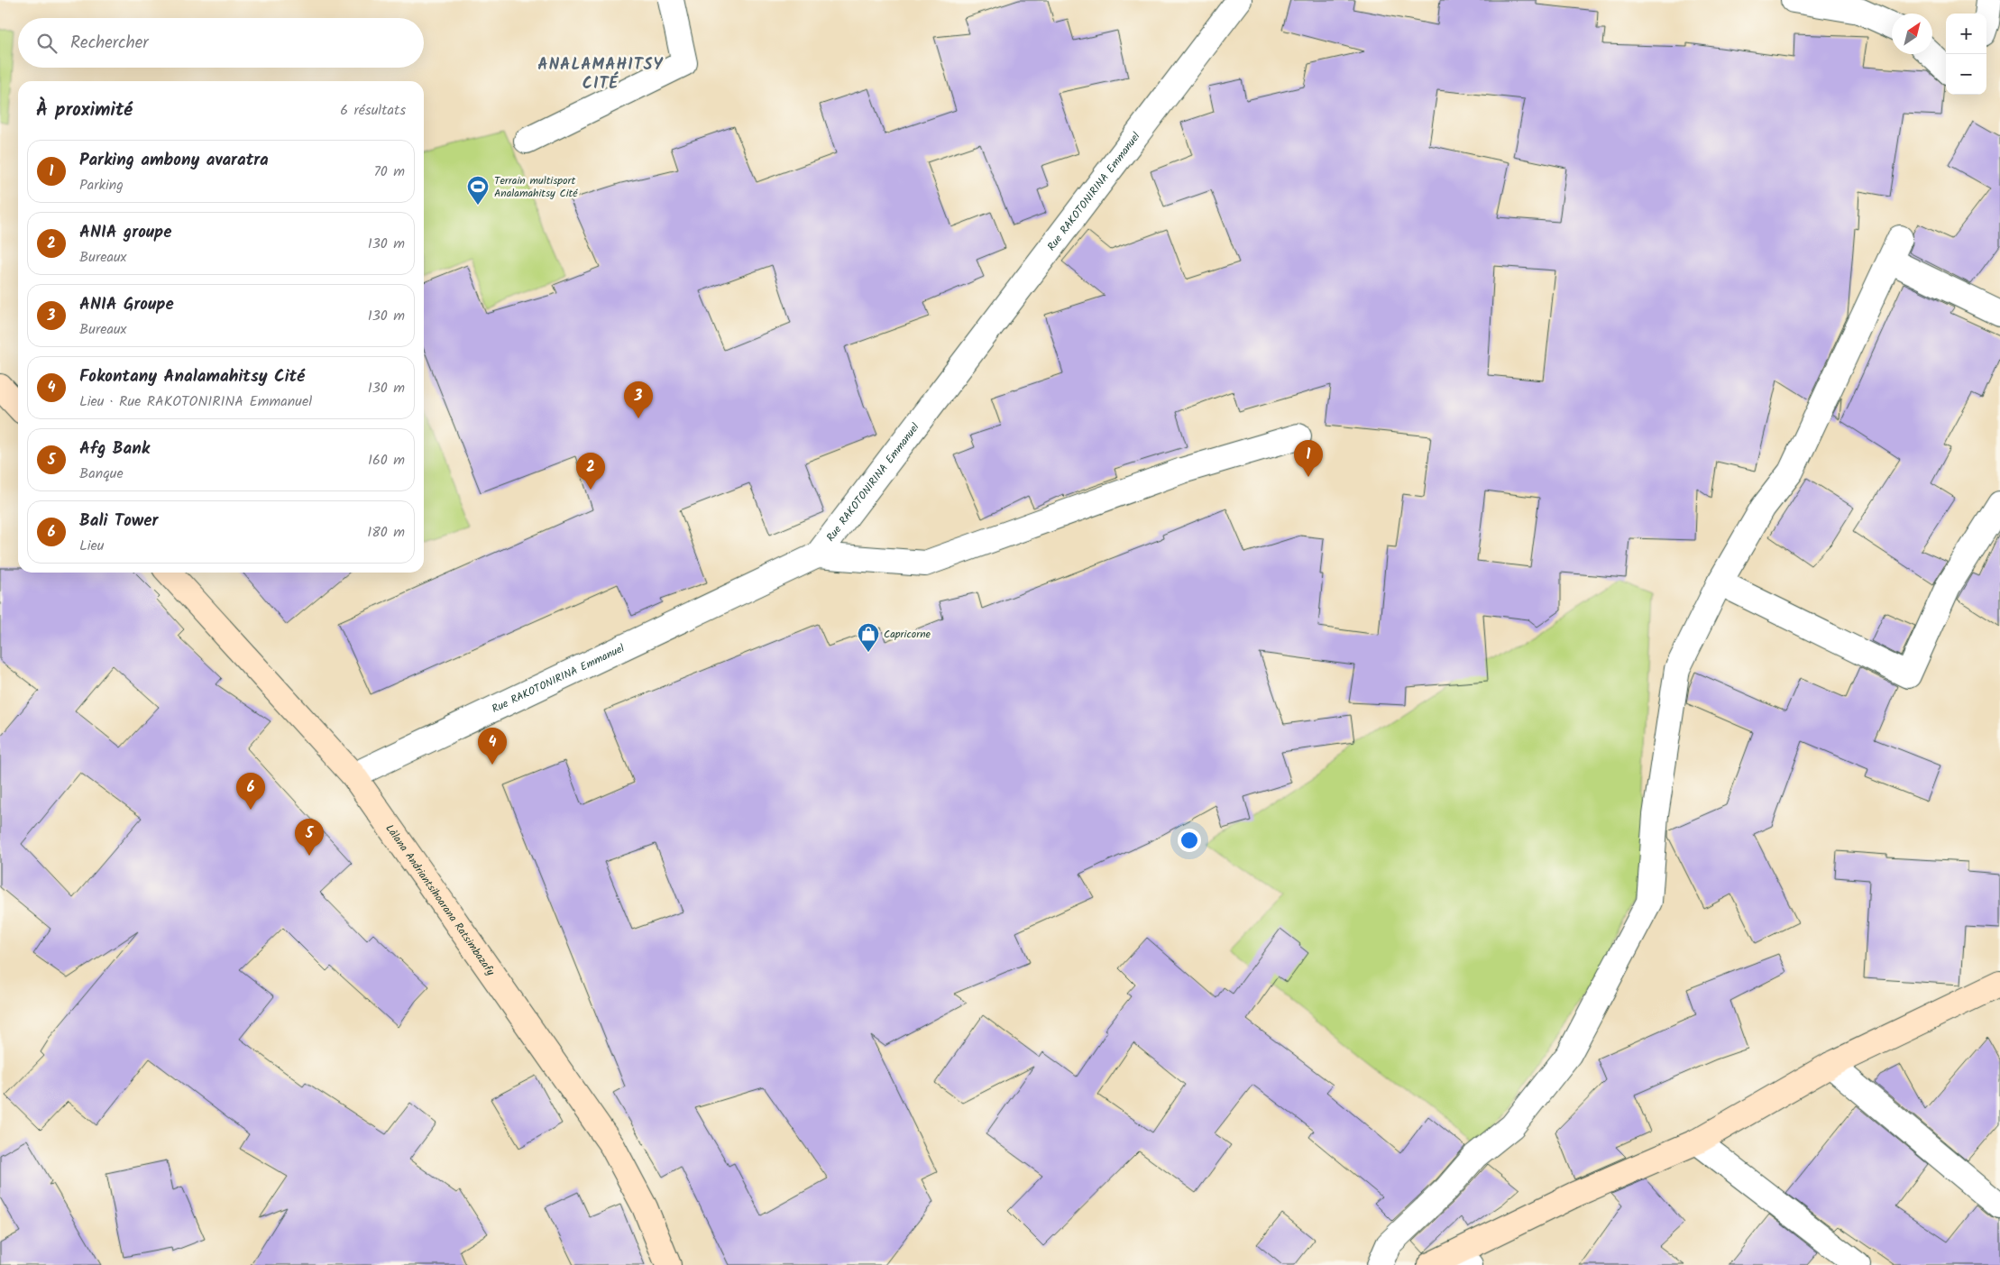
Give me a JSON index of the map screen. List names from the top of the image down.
{
  "streets": {
    "main road": ["Làlana Andriantsihoarana Ratsimbazafy"],
    "street": ["Rue RAKOTONIRINA Emmanuel"]
  },
  "crossings": [
    ["Rue RAKOTONIRINA Emmanuel", "Làlana Andriantsihoarana Ratsimbazafy"]
  ],
  "districts": ["ANALAMAHITSY CITÉ"],
  "places": {
    "sports": ["Terrain multisport Analamahitsy Cité"],
    "shop": ["Capricorne"]
  },
  "north": "top right",
  "page": {
    "map_buttons": ["+", "−"],
    "search": "Rechercher",
    "heading": ["À proximité", "6 résultats"],
    "list": [
      {
        "mark": "1",
        "name": "Parking ambony avaratra",
        "note": "Parking",
        "value": "70 m"
      },
      {
        "mark": "2",
        "name": "ANIA groupe",
        "note": "Bureaux",
        "value": "130 m"
      },
      {
        "mark": "3",
        "name": "ANIA Groupe",
        "note": "Bureaux",
        "value": "130 m"
      },
      {
        "mark": "4",
        "name": "Fokontany Analamahitsy Cité",
        "note": "Lieu · Rue RAKOTONIRINA Emmanuel",
        "value": "130 m"
      },
      {
        "mark": "5",
        "name": "Afg Bank",
        "note": "Banque",
        "value": "160 m"
      },
      {
        "mark": "6",
        "name": "Bali Tower",
        "note": "Lieu",
        "value": "180 m"
      }
    ],
    "pins": [
      "3",
      "1",
      "2",
      "4",
      "6",
      "5"
    ]
  }
}
